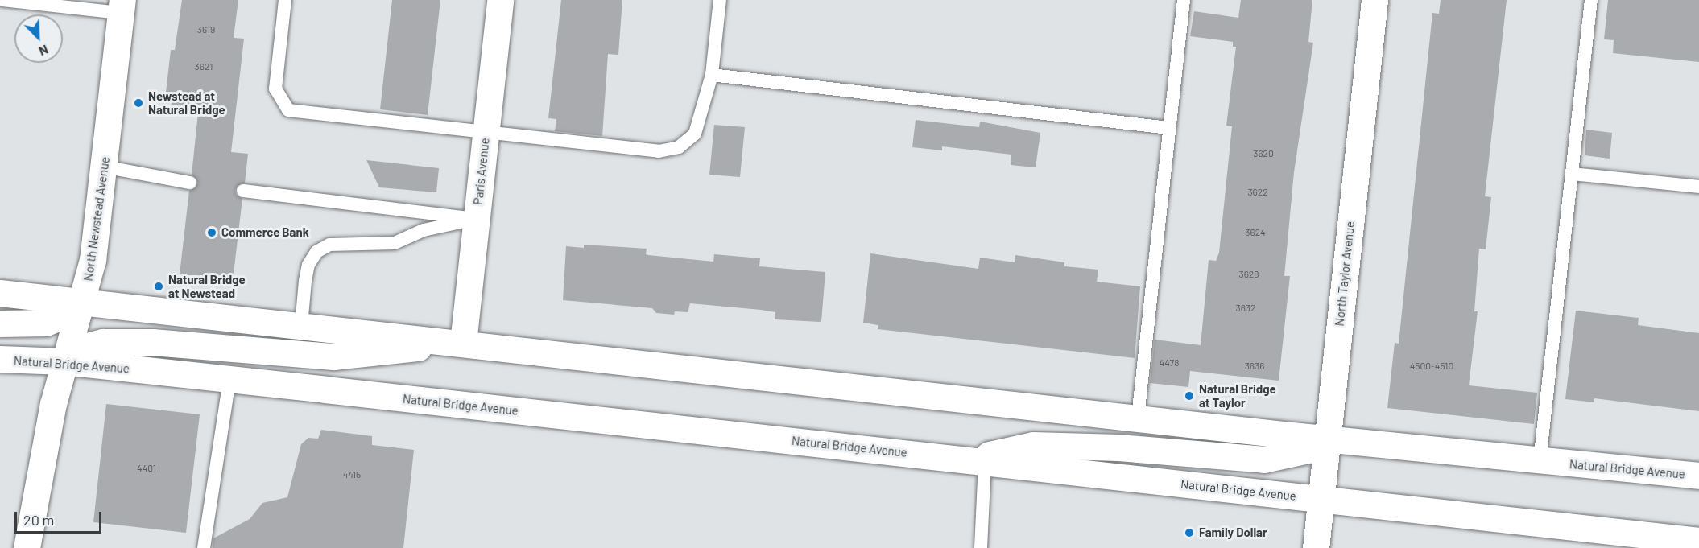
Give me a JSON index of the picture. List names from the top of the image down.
{
  "streets": {
    "main road": [
      "Paris Avenue",
      "North Newstead Avenue",
      "North Taylor Avenue",
      "Natural Bridge Avenue"
    ]
  },
  "crossings": [
    ["Paris Avenue", "Natural Bridge Avenue"],
    ["North Newstead Avenue", "Natural Bridge Avenue"],
    ["North Taylor Avenue", "Natural Bridge Avenue"]
  ],
  "places": [
    "Newstead at Natural Bridge",
    "Commerce Bank",
    "Natural Bridge at Newstead",
    "Natural Bridge at Taylor",
    "Family Dollar"
  ],
  "house_numbers": [
    "3619",
    "3621",
    "3620",
    "3622",
    "3624",
    "3628",
    "3632",
    "4478",
    "3636",
    "4500-4510",
    "4401",
    "4415"
  ],
  "scale_bar": "20 m",
  "north": "bottom right"
}
